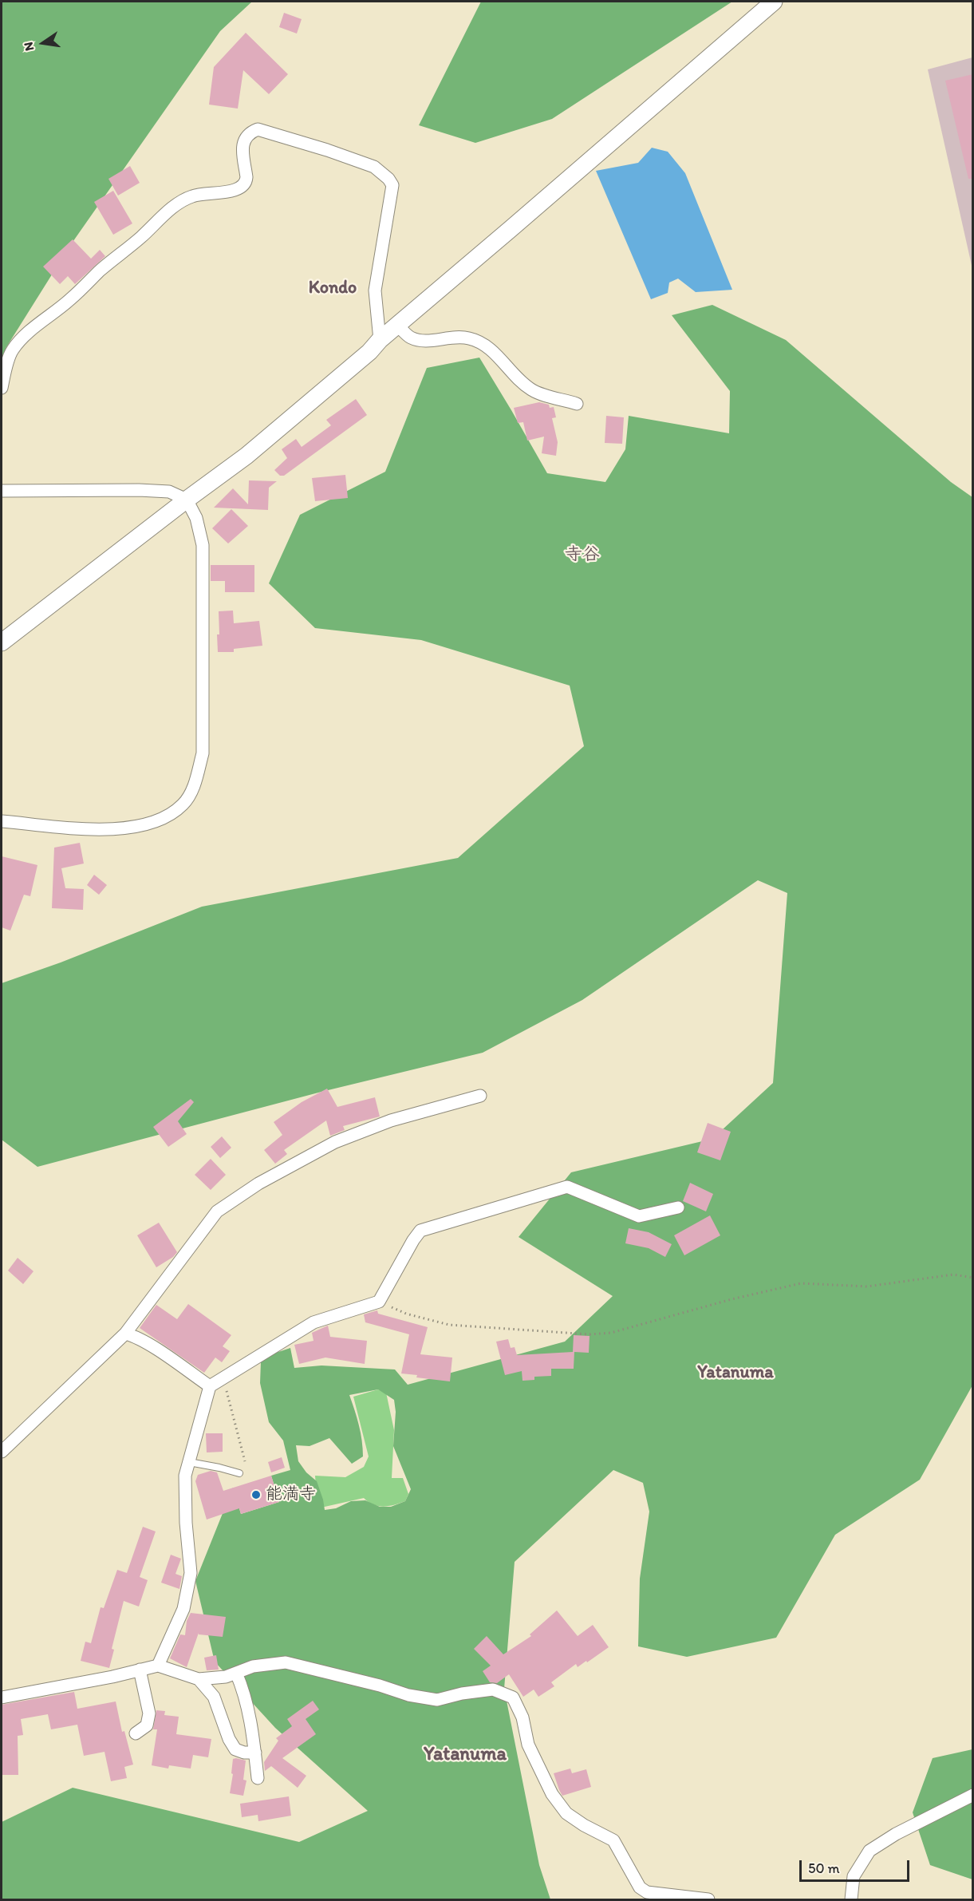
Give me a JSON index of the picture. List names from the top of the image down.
{
  "districts": [
    "Kondo",
    "寺谷",
    "Yatanuma",
    "Yatanuma"
  ],
  "places": ["能満寺"],
  "scale_bar": "50 m",
  "north": "left"
}
